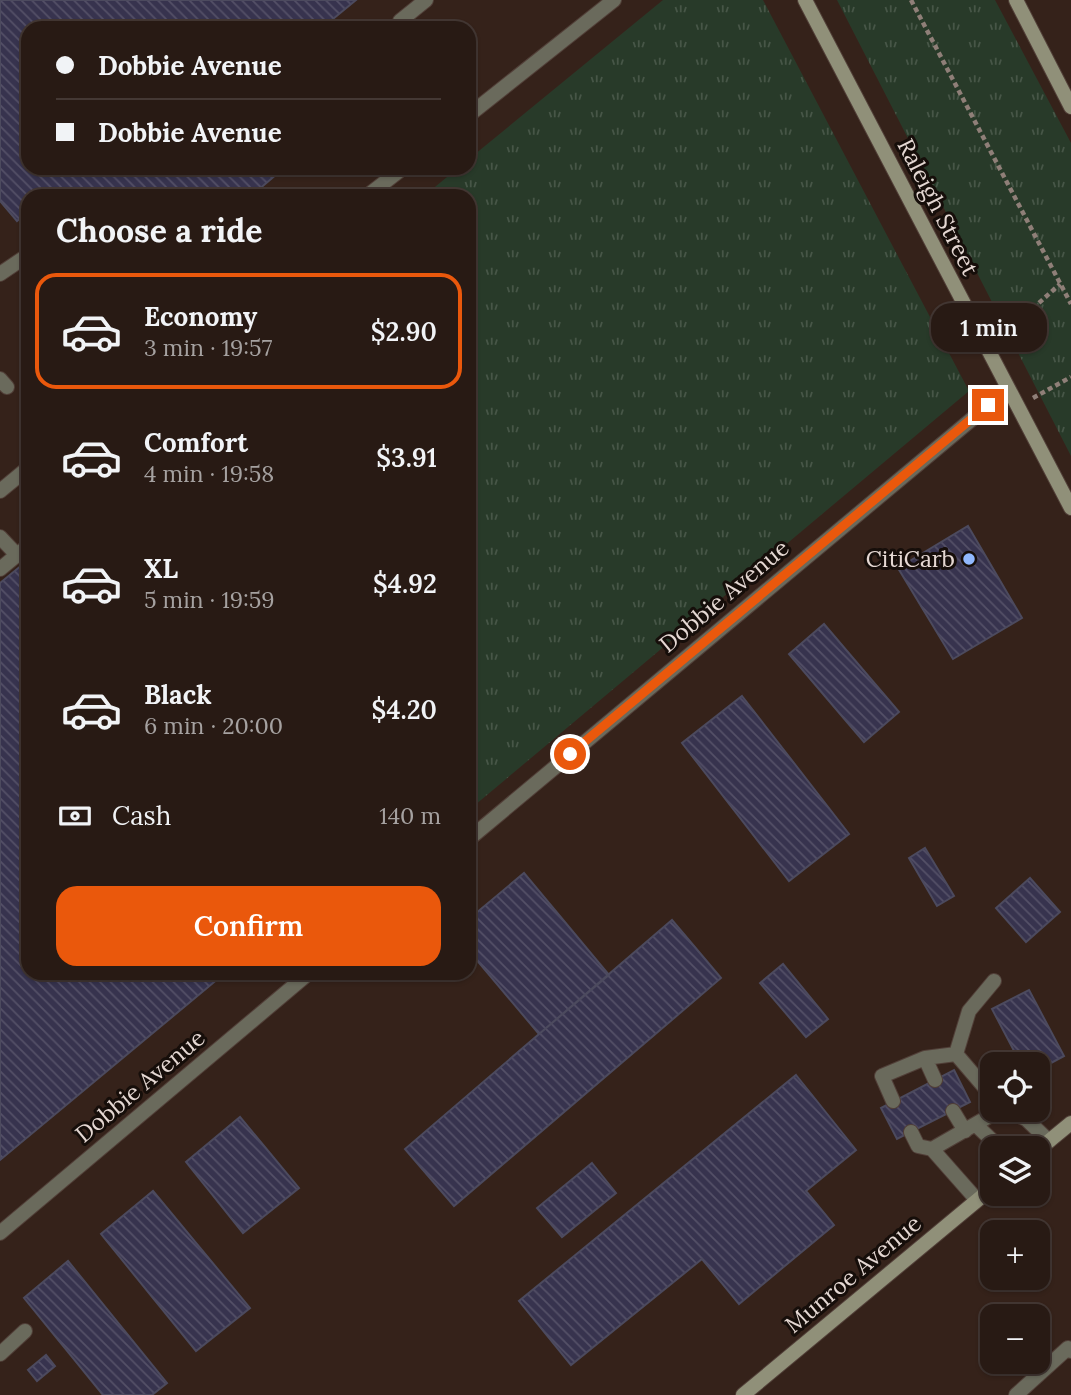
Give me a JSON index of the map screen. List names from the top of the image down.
{
  "streets": {
    "street": ["Raleigh Street", "Dobbie Avenue", "Munroe Avenue"]
  },
  "crossings": [
    ["Raleigh Street", "Dobbie Avenue"]
  ],
  "places": ["CitiCarb"],
  "page": {
    "banner": ["Dobbie Avenue", "Dobbie Avenue"],
    "heading": "Choose a ride",
    "list": [
      {
        "name": "Economy",
        "note": "3 min · 19:57",
        "value": "$2.90"
      },
      {
        "name": "Comfort",
        "note": "4 min · 19:58",
        "value": "$3.91"
      },
      {
        "name": "XL",
        "note": "5 min · 19:59",
        "value": "$4.92"
      },
      {
        "name": "Black",
        "note": "6 min · 20:00",
        "value": "$4.20"
      }
    ],
    "bubble": "1 min",
    "pay": ["Cash", "140 m"],
    "buttons": "Confirm",
    "map_buttons": ["+", "−"]
  }
}
